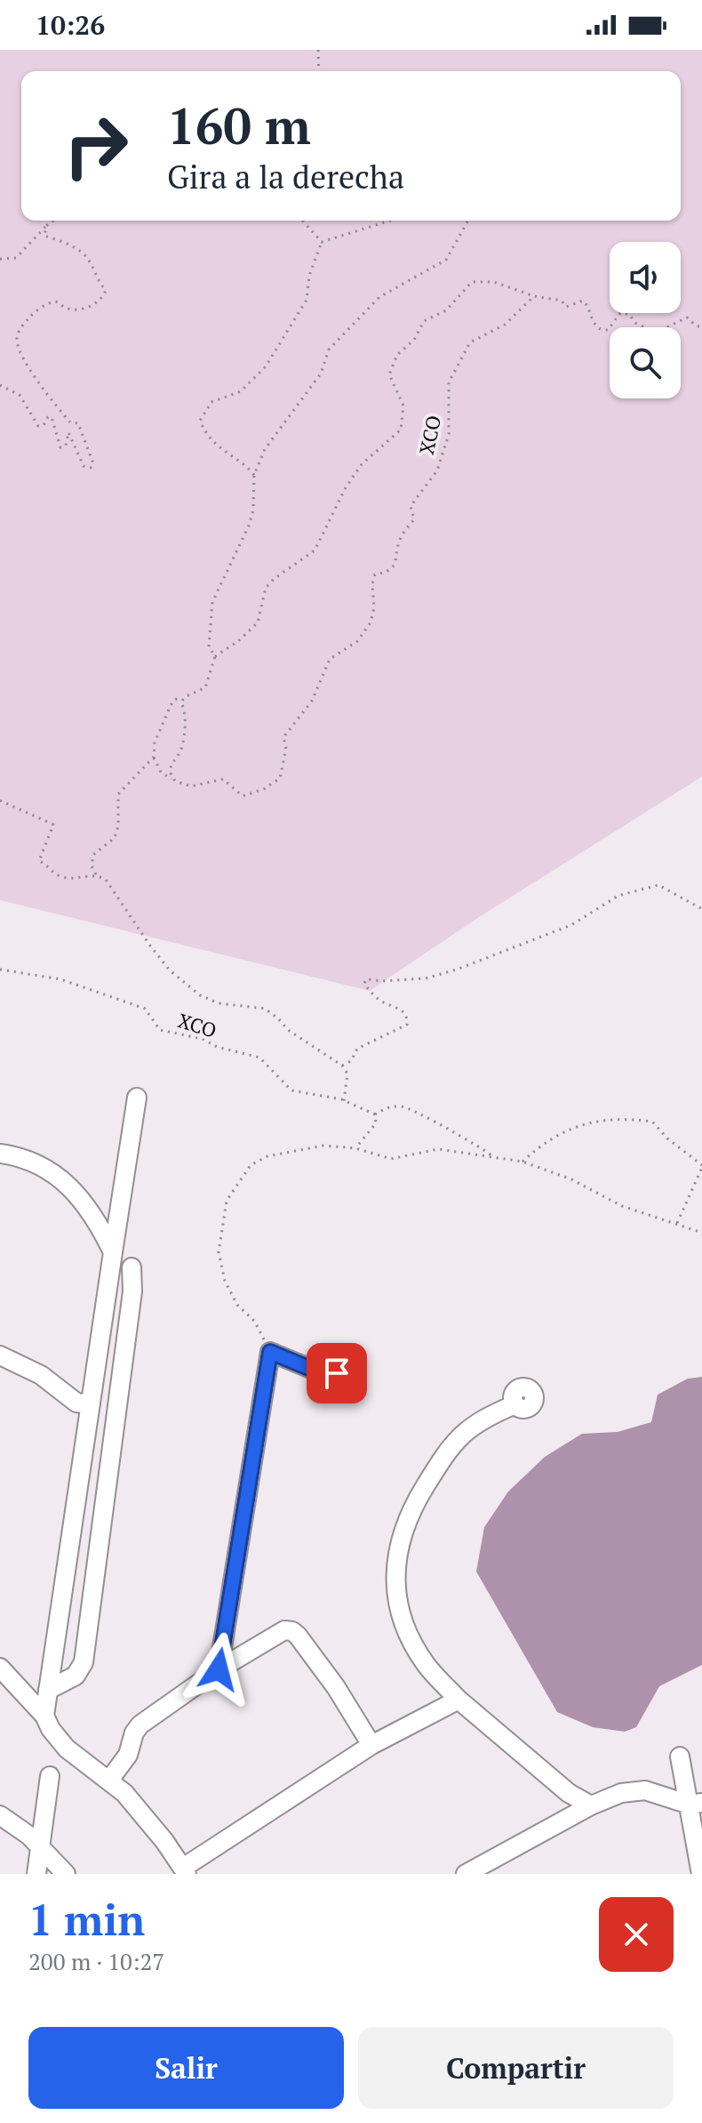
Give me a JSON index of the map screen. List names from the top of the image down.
{
  "streets": {
    "path": ["XCO"]
  },
  "page": {
    "status": "10:26",
    "turn": ["160 m", "Gira a la derecha"],
    "heading": ["1 min", "200 m · 10:27"],
    "buttons": ["Salir", "Compartir"]
  }
}
